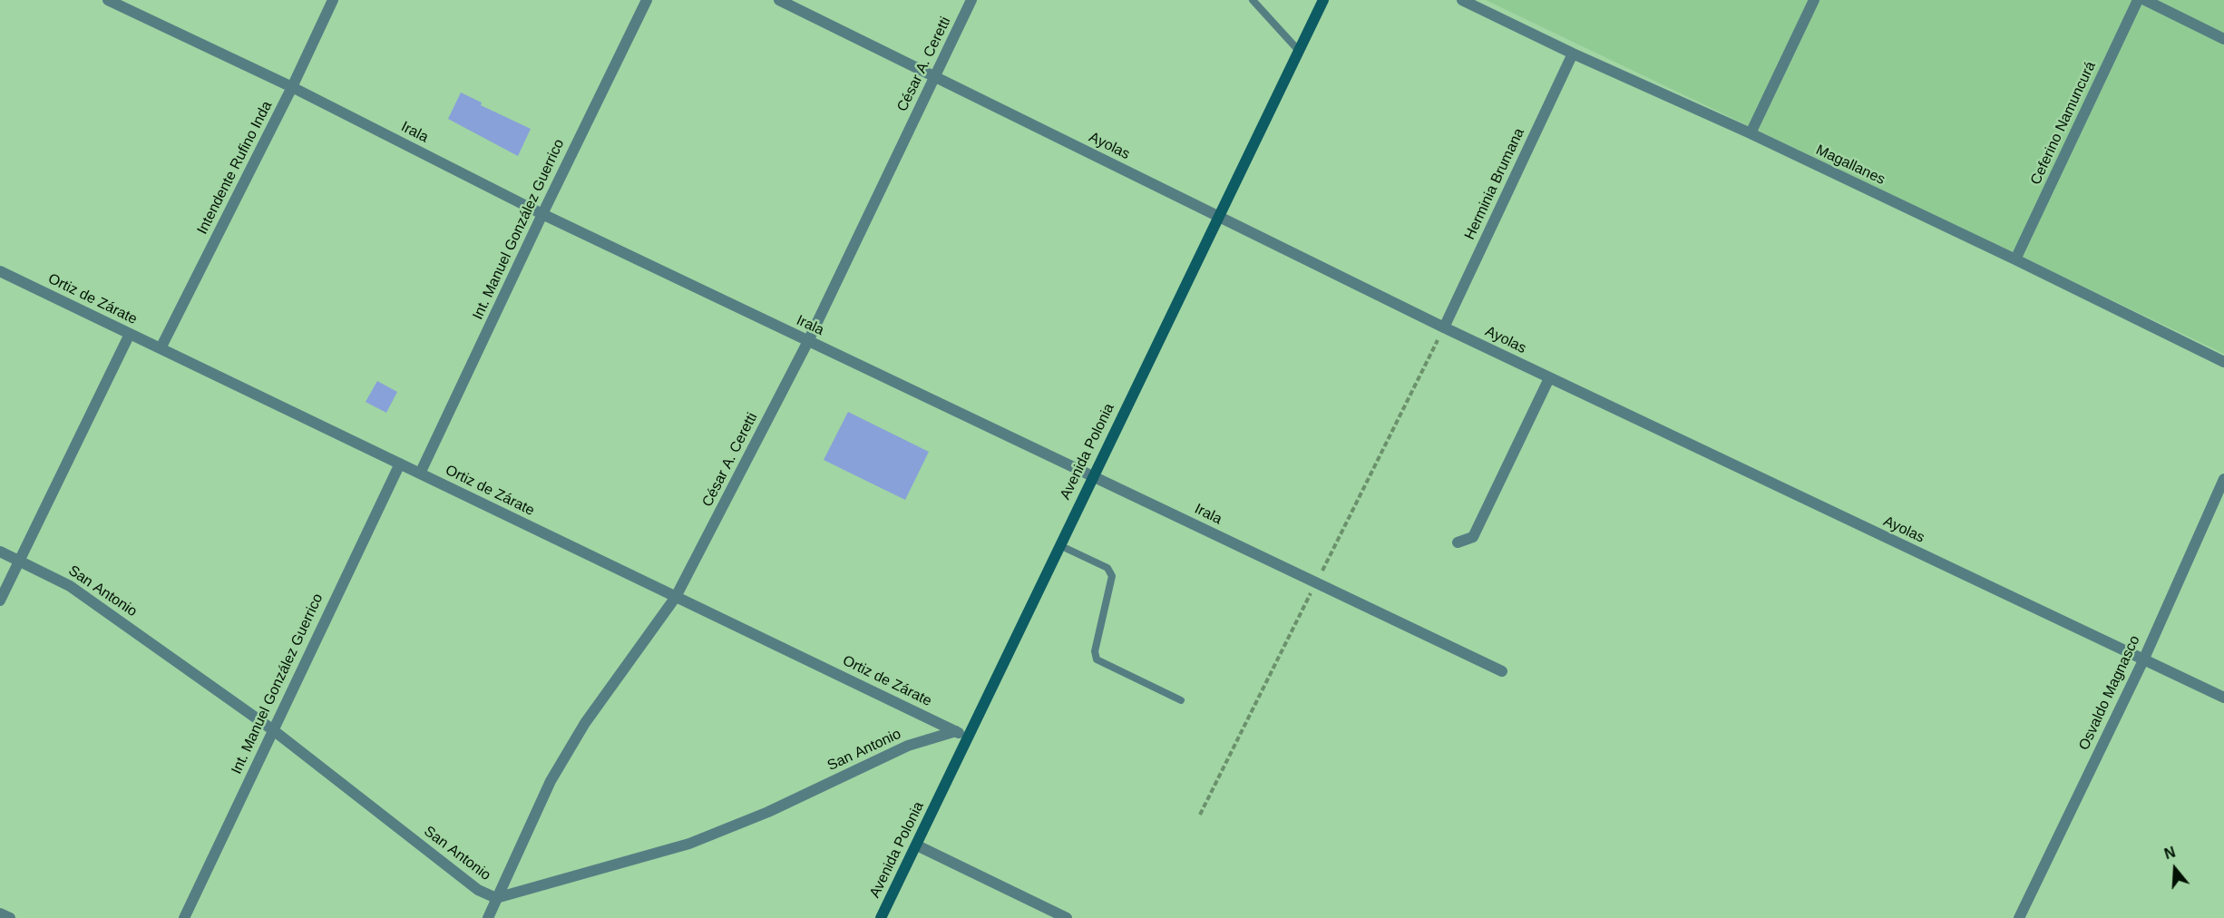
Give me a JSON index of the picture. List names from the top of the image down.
{
  "streets": {
    "main road": ["Avenida Polonia"],
    "street": [
      "César A. Ceretti",
      "Ceferino Namuncurá",
      "Irala",
      "Ayolas",
      "Magallanes",
      "Intendente Rufino Inda",
      "Herminia Brumana",
      "Int. Manuel González Guerrico",
      "Ortiz de Zárate",
      "San Antonio",
      "Osvaldo Magnasco"
    ]
  },
  "crossings": [
    ["César A. Ceretti", "Irala"],
    ["César A. Ceretti", "Ayolas"],
    ["César A. Ceretti", "Ortiz de Zárate"],
    ["César A. Ceretti", "San Antonio"],
    ["Ceferino Namuncurá", "Magallanes"],
    ["Irala", "Intendente Rufino Inda"],
    ["Irala", "Int. Manuel González Guerrico"],
    ["Irala", "Avenida Polonia"],
    ["Ayolas", "Herminia Brumana"],
    ["Ayolas", "Avenida Polonia"],
    ["Ayolas", "Osvaldo Magnasco"],
    ["Magallanes", "Herminia Brumana"],
    ["Intendente Rufino Inda", "Ortiz de Zárate"],
    ["Int. Manuel González Guerrico", "Ortiz de Zárate"],
    ["Int. Manuel González Guerrico", "San Antonio"],
    ["Ortiz de Zárate", "Avenida Polonia"],
    ["Ortiz de Zárate", "San Antonio"]
  ],
  "north": "top"
}
